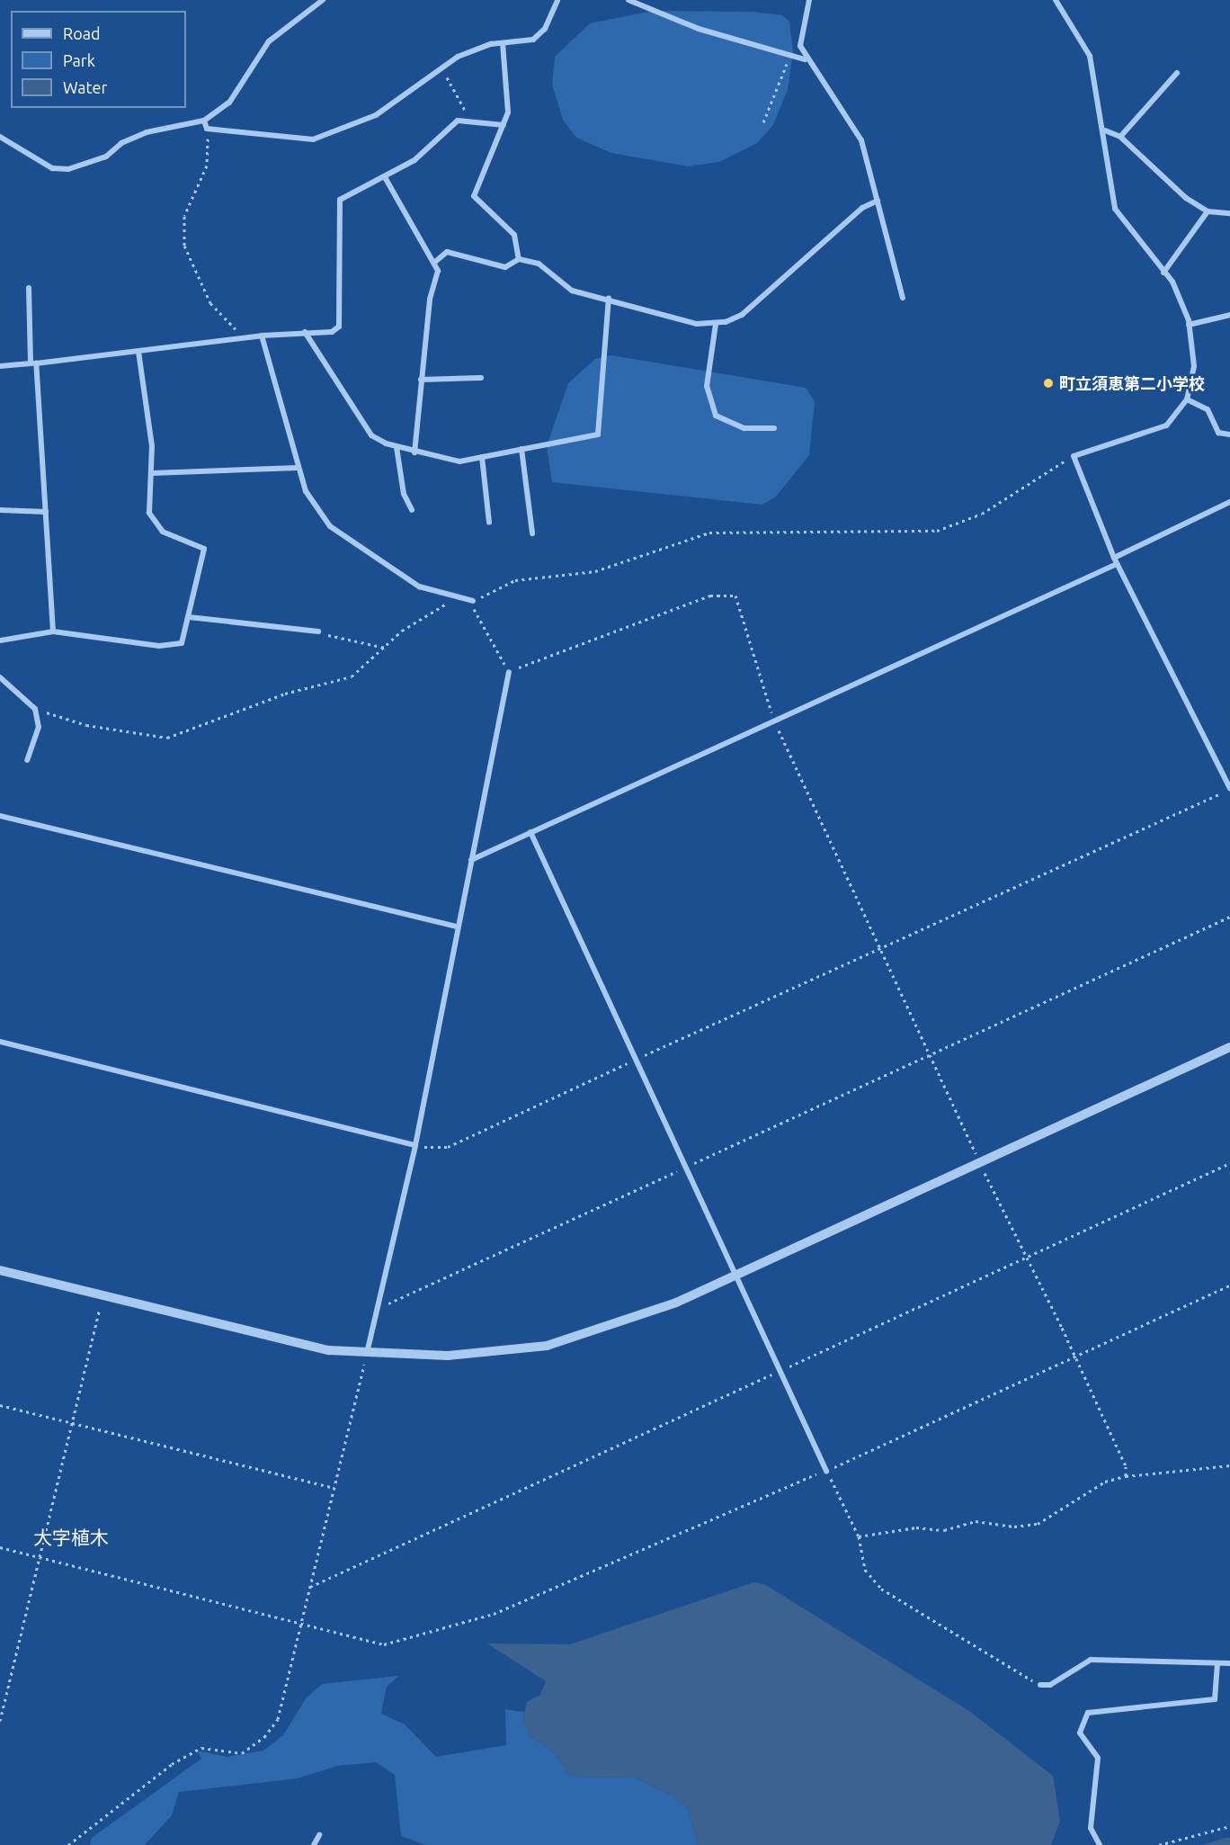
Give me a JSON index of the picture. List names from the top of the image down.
{
  "districts": ["大字植木"],
  "places": ["町立須恵第二小学校"],
  "legend": ["Road", "Park", "Water"]
}
